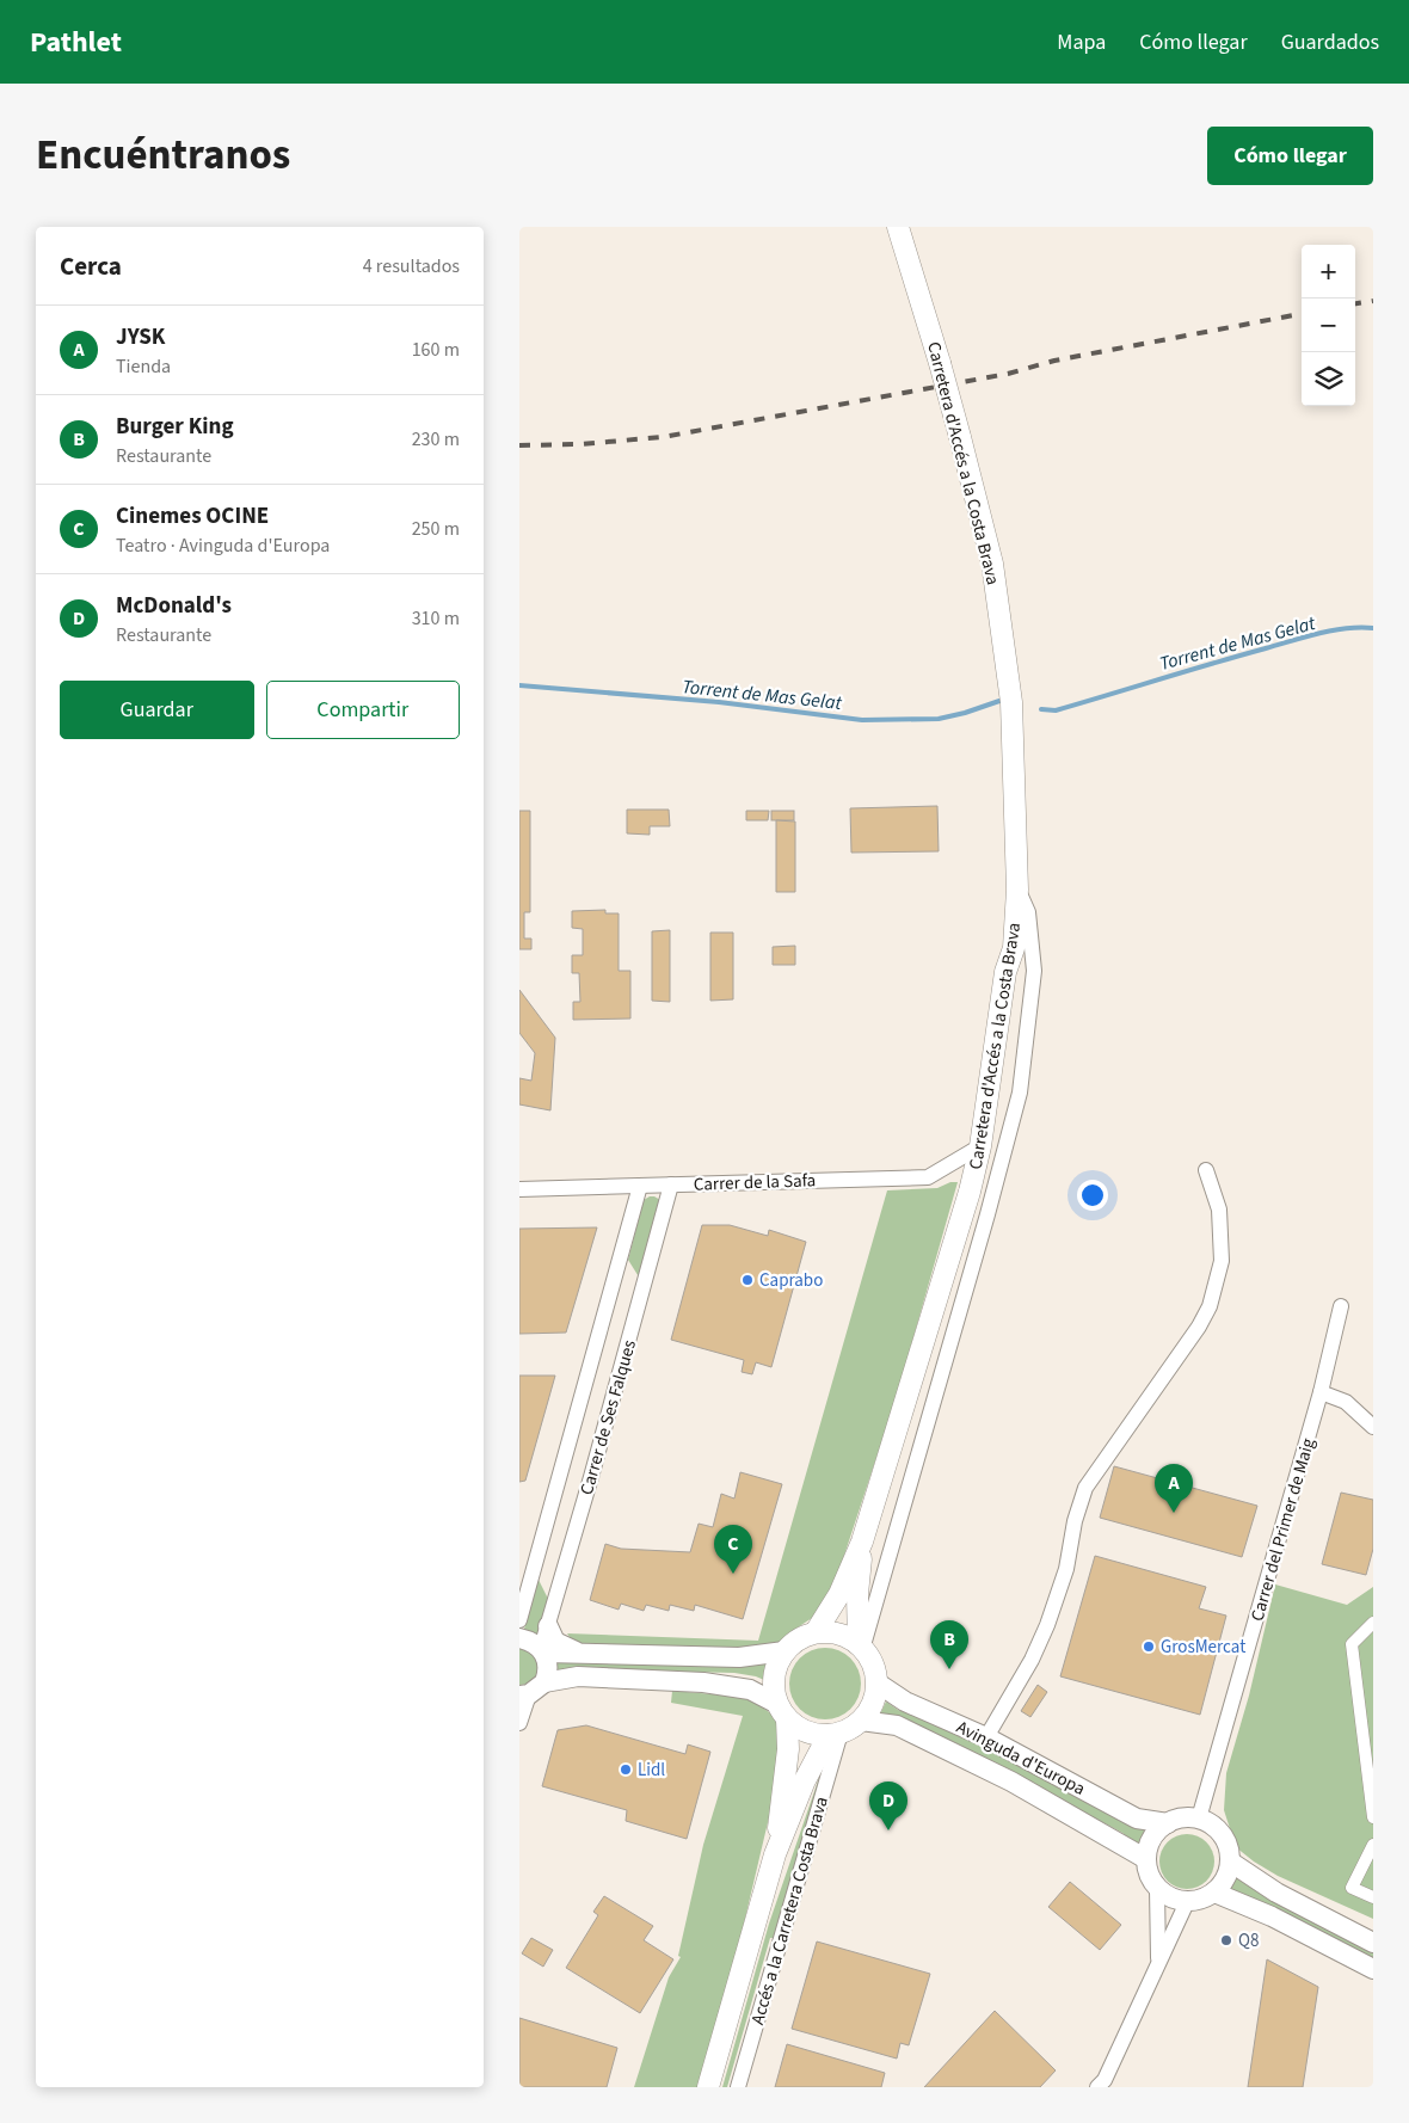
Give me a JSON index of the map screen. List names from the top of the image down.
{
  "streets": {
    "main road": ["Carretera d'Accés a la Costa Brava"],
    "street": [
      "Carrer de la Safa",
      "Carrer de Ses Falques",
      "Carrer del Primer de Maig",
      "Avinguda d'Europa",
      "Accés a la Carretera Costa Brava"
    ]
  },
  "crossings": [
    ["Carretera d'Accés a la Costa Brava", "Carrer de la Safa"],
    ["Carretera d'Accés a la Costa Brava", "Avinguda d'Europa"],
    ["Carretera d'Accés a la Costa Brava", "Accés a la Carretera Costa Brava"],
    ["Carrer de la Safa", "Carrer de Ses Falques"],
    ["Carrer del Primer de Maig", "Avinguda d'Europa"],
    ["Avinguda d'Europa", "Accés a la Carretera Costa Brava"]
  ],
  "water": ["Torrent de Mas Gelat"],
  "places": [
    "Caprabo",
    "GrosMercat",
    "Lidl",
    "Q8"
  ],
  "page": {
    "header": "Pathlet",
    "nav": ["Mapa", "Cómo llegar", "Guardados"],
    "title": "Encuéntranos",
    "buttons": [
      "Cómo llegar",
      ["Guardar", "Compartir"]
    ],
    "heading": ["Cerca", "4 resultados"],
    "map_buttons": ["+", "−"],
    "list": [
      {
        "mark": "A",
        "name": "JYSK",
        "note": "Tienda",
        "value": "160 m"
      },
      {
        "mark": "B",
        "name": "Burger King",
        "note": "Restaurante",
        "value": "230 m"
      },
      {
        "mark": "C",
        "name": "Cinemes OCINE",
        "note": "Teatro · Avinguda d'Europa",
        "value": "250 m"
      },
      {
        "mark": "D",
        "name": "McDonald's",
        "note": "Restaurante",
        "value": "310 m"
      }
    ],
    "pins": [
      "A",
      "C",
      "B",
      "D"
    ]
  }
}
